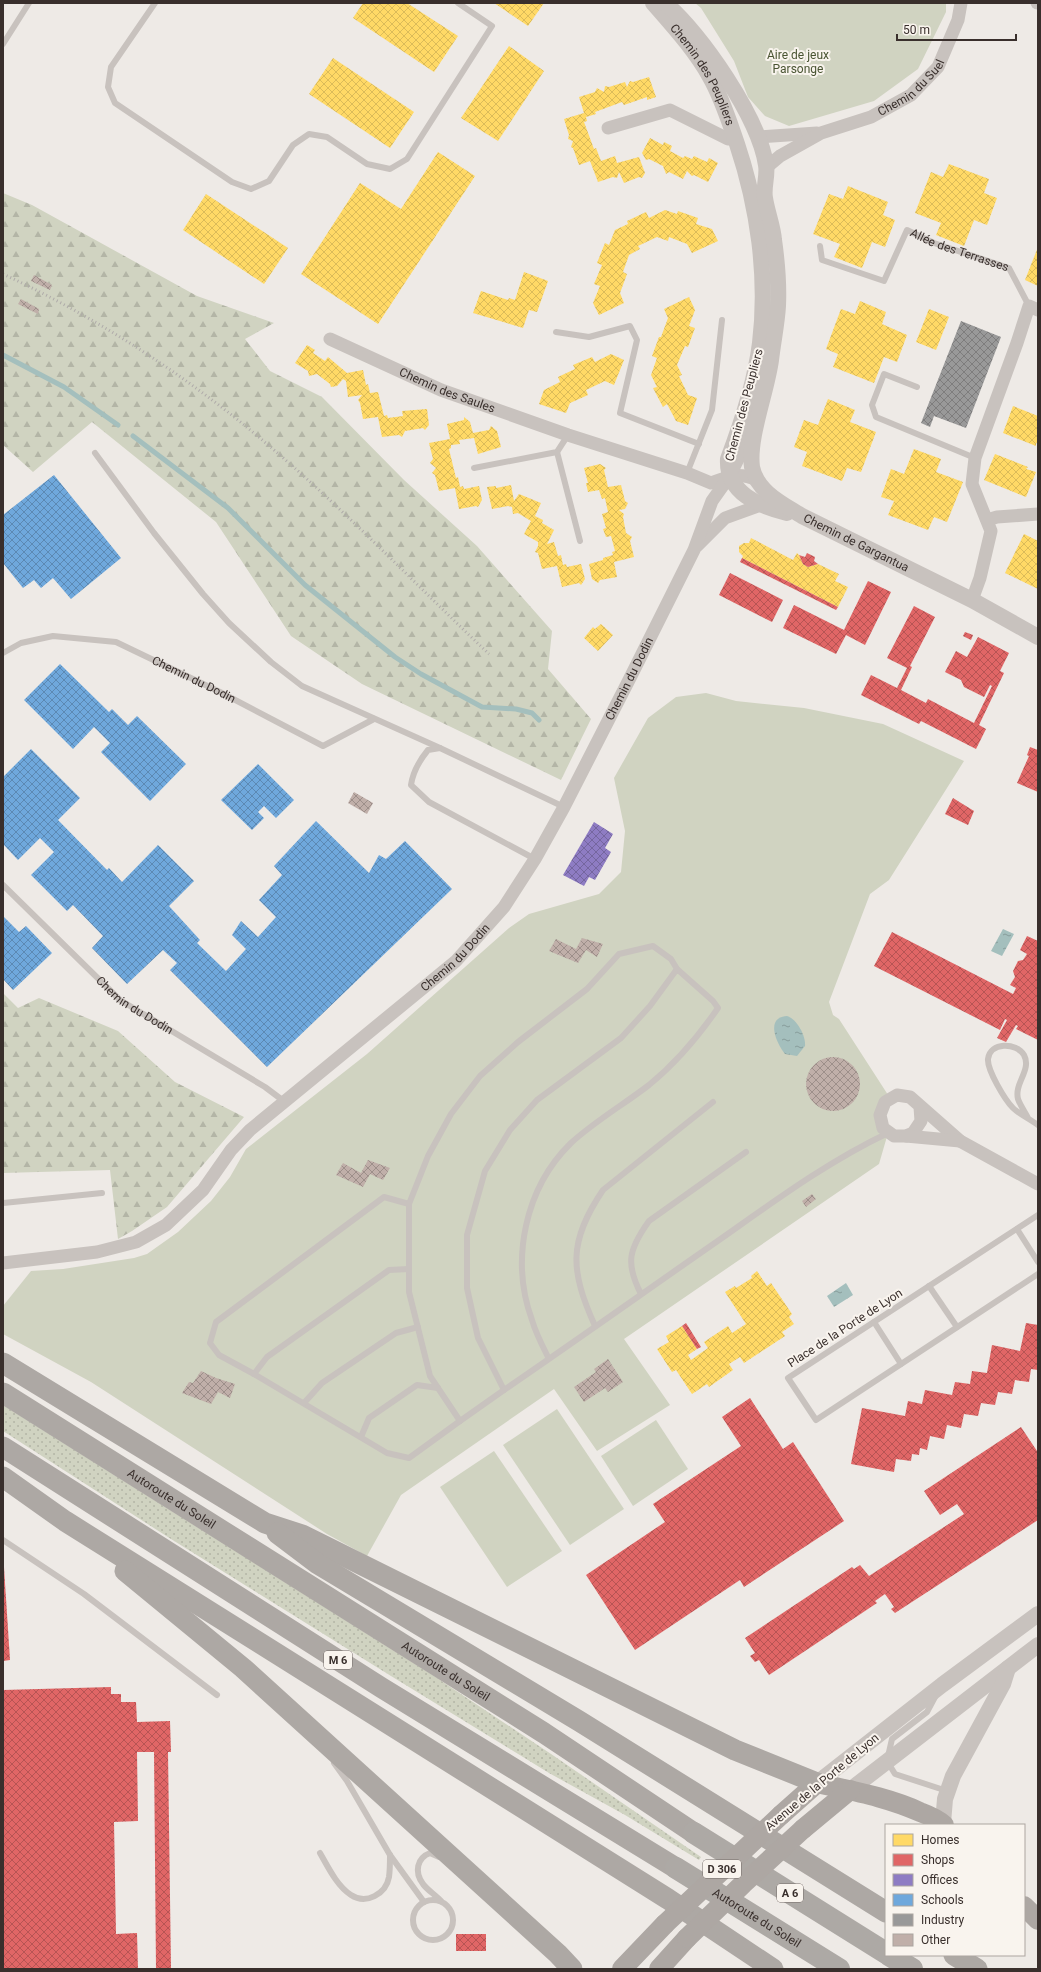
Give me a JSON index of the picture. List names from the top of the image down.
{
  "streets": {
    "highway": ["Autoroute du Soleil", "M 6", "A 6"],
    "main road": ["Avenue de la Porte de Lyon", "D 306"],
    "street": [
      "Chemin des Peupliers",
      "Chemin du Suel",
      "Allée des Terrasses",
      "Chemin des Saules",
      "Chemin de Gargantua",
      "Chemin du Dodin"
    ],
    "lane": ["Place de la Porte de Lyon"]
  },
  "crossings": [
    ["Chemin des Peupliers", "Chemin du Suel"],
    ["Chemin des Peupliers", "Chemin des Saules"],
    ["Chemin des Peupliers", "Chemin de Gargantua"],
    ["Chemin des Peupliers", "Chemin du Dodin"],
    ["Allée des Terrasses", "Chemin de Gargantua"],
    ["Chemin des Saules", "Chemin de Gargantua"],
    ["Chemin des Saules", "Chemin du Dodin"],
    ["Chemin de Gargantua", "Chemin du Dodin"]
  ],
  "parks": ["Aire de jeux Parsonge"],
  "legend": [
    "Homes",
    "Shops",
    "Offices",
    "Schools",
    "Industry",
    "Other"
  ],
  "scale_bar": "50 m"
}
